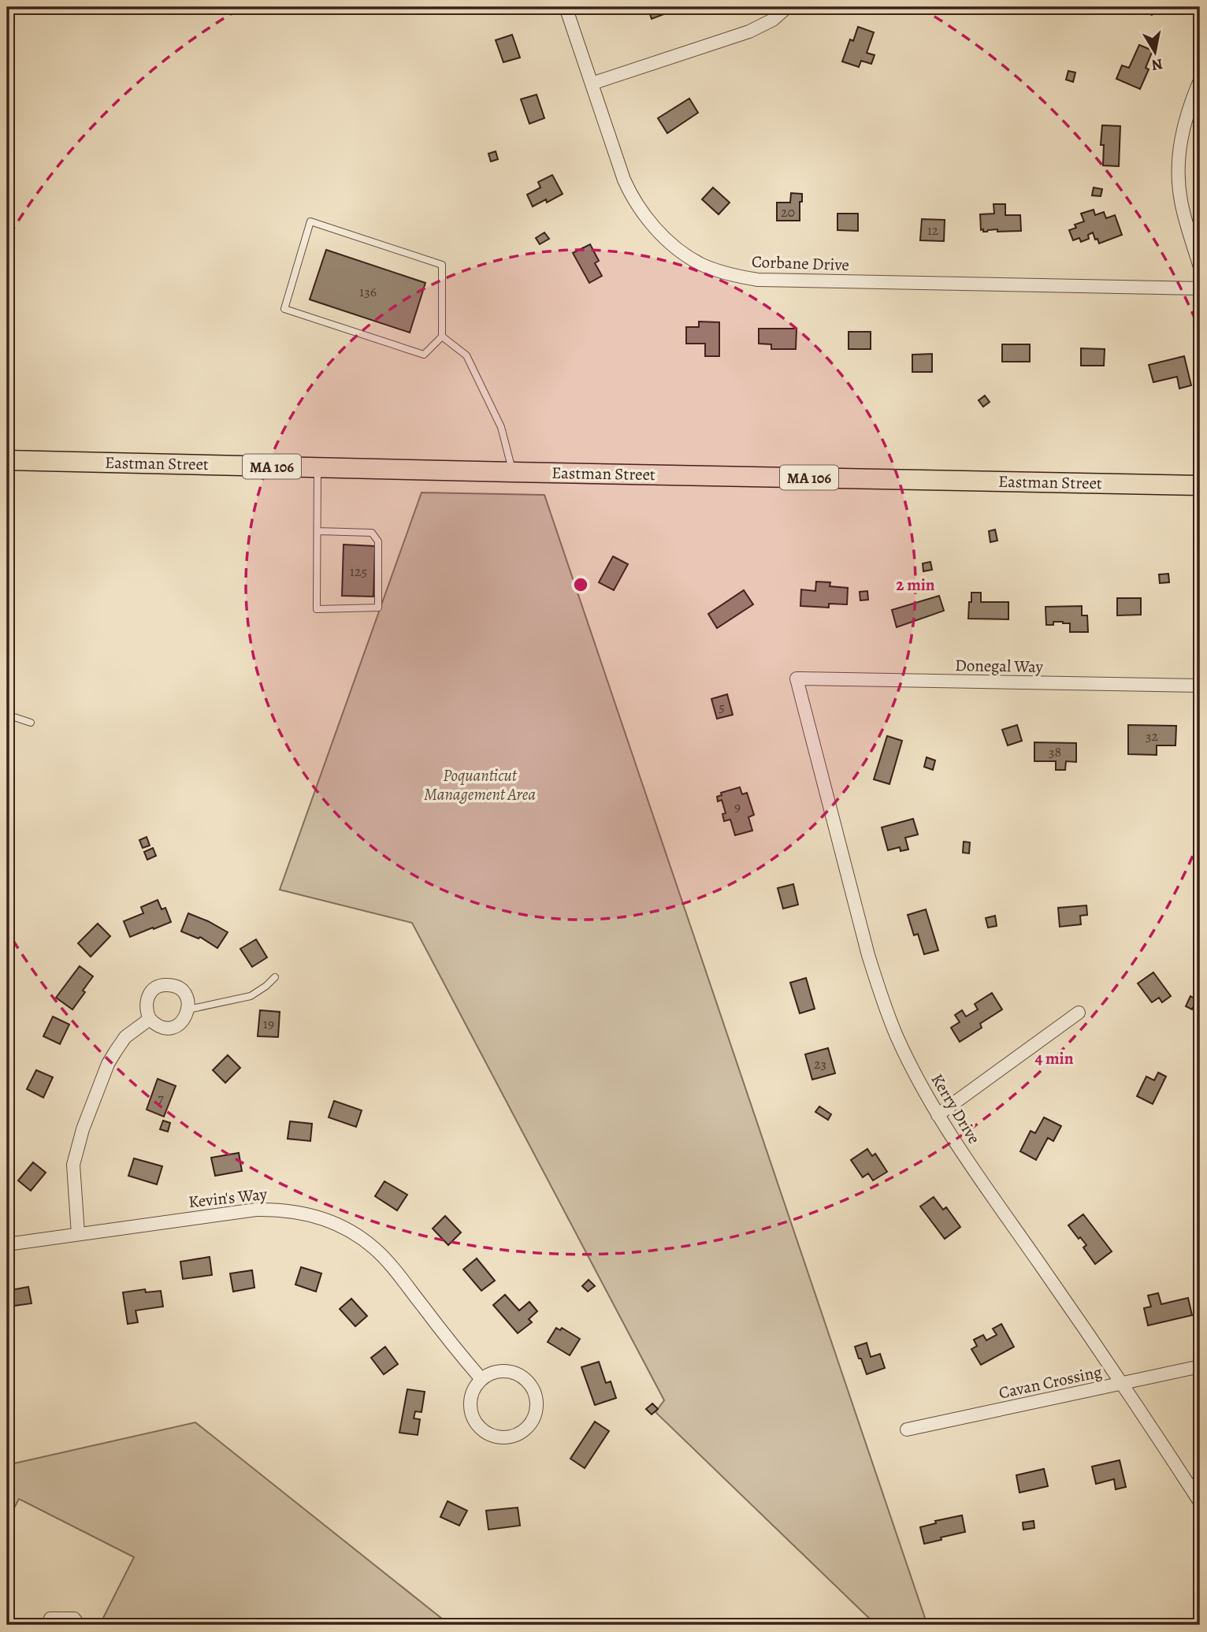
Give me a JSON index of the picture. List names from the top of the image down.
{
  "streets": {
    "main road": ["Eastman Street", "MA 106"],
    "street": [
      "Corbane Drive",
      "Donegal Way",
      "Kerry Drive",
      "Kevin's Way",
      "Cavan Crossing"
    ]
  },
  "crossings": [
    ["Donegal Way", "Kerry Drive"],
    ["Kerry Drive", "Cavan Crossing"]
  ],
  "parks": ["Poquanticut Management Area"],
  "house_numbers": [
    "20",
    "12",
    "136",
    "125",
    "5",
    "32",
    "38",
    "9",
    "19",
    "23",
    "7"
  ],
  "north": "bottom",
  "rings": ["2 min", "4 min"]
}
